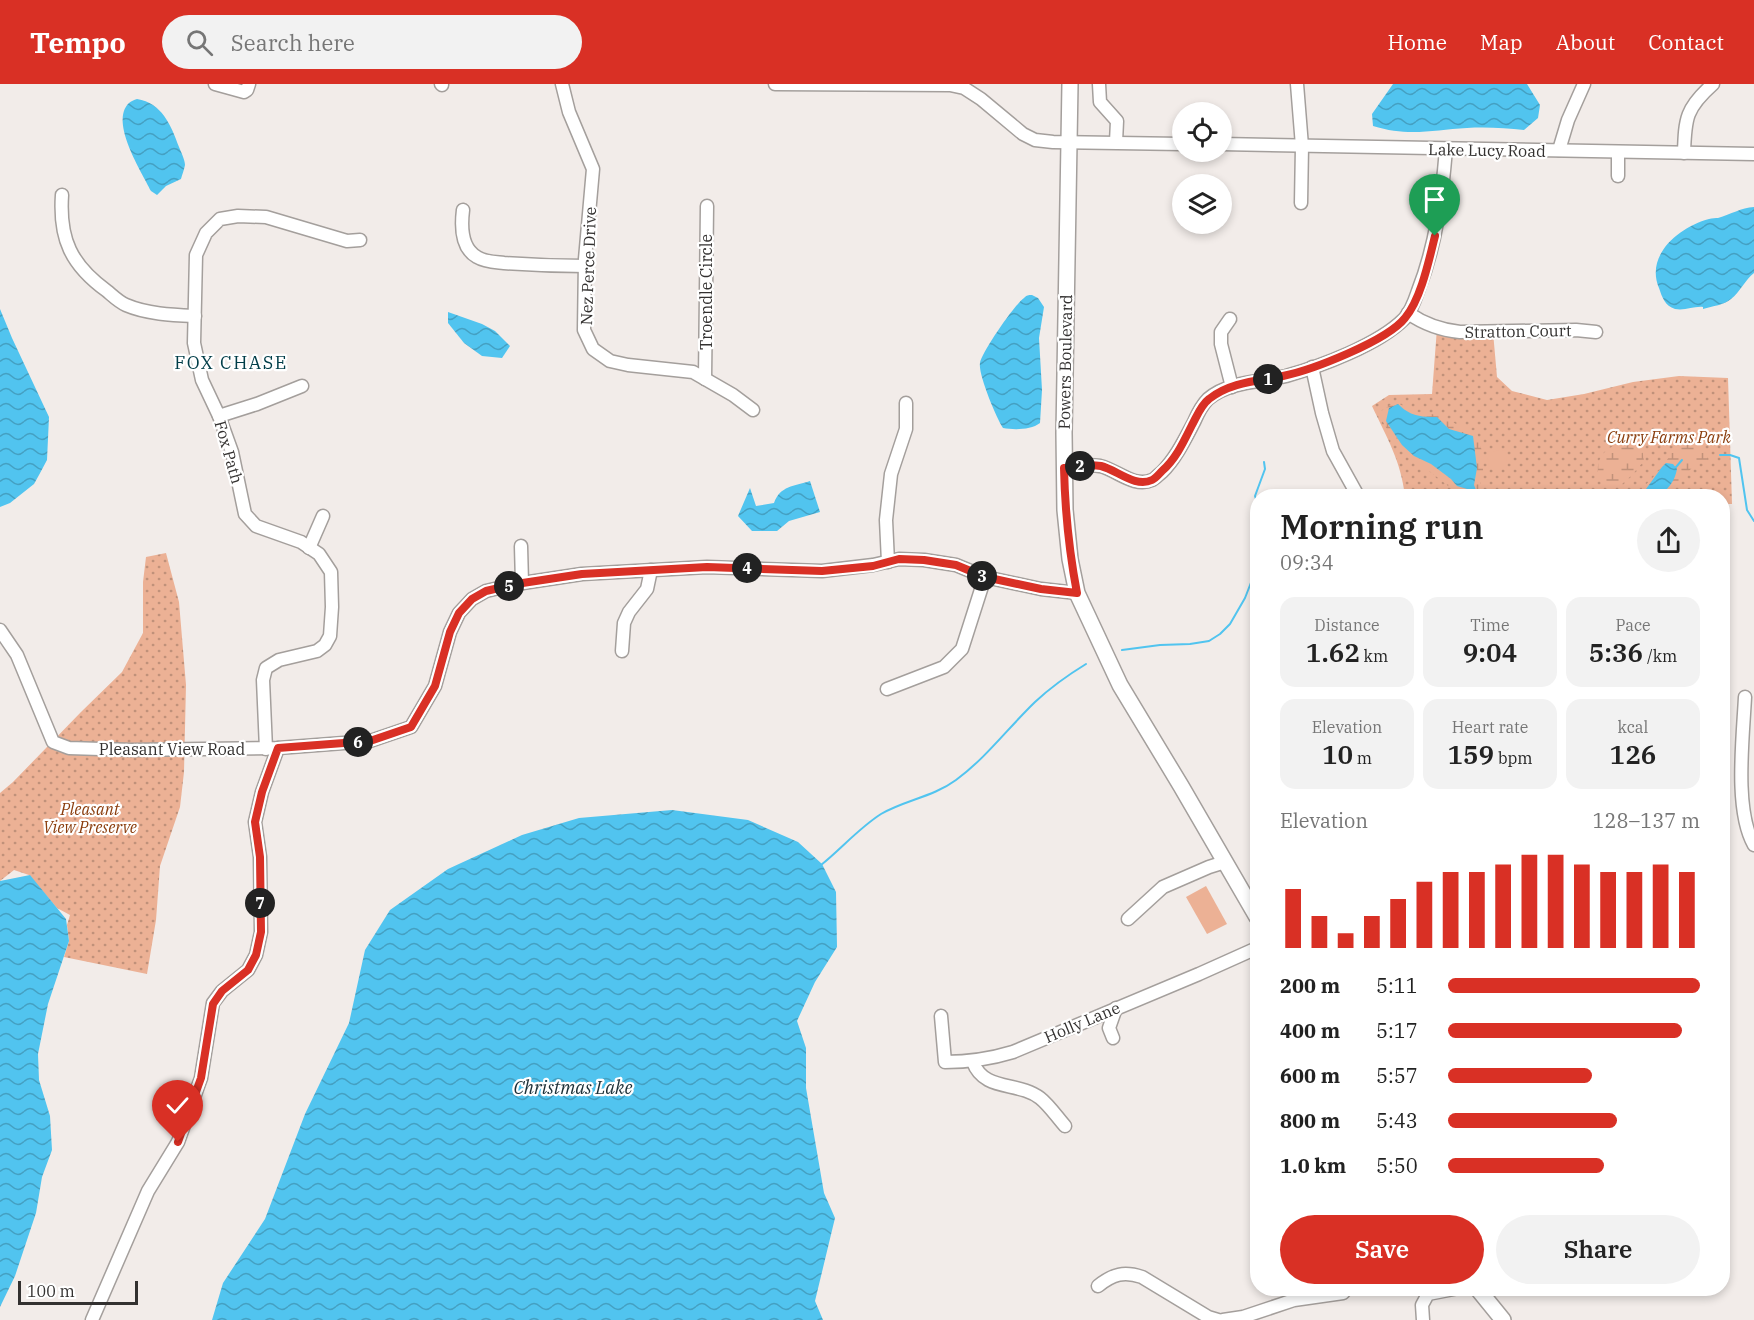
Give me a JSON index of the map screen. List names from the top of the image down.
{
  "streets": {
    "main road": ["Powers Boulevard"],
    "street": [
      "Lake Lucy Road",
      "Nez Perce Drive",
      "Troendle Circle",
      "Stratton Court",
      "Fox Path",
      "Pleasant View Road",
      "Holly Lane"
    ]
  },
  "crossings": [
    ["Nez Perce Drive", "Troendle Circle"],
    ["Powers Boulevard", "Pleasant View Road"],
    ["Fox Path", "Pleasant View Road"]
  ],
  "districts": ["FOX CHASE"],
  "water": ["Christmas Lake"],
  "parks": ["Curry Farms Park", "Pleasant View Preserve"],
  "scale_bar": "100 m",
  "page": {
    "header": "Tempo",
    "search": "Search here",
    "nav": [
      "Home",
      "Map",
      "About",
      "Contact"
    ],
    "pins": [
      "1",
      "2",
      "4",
      "3",
      "5",
      "6",
      "7"
    ],
    "heading": ["Morning run", "09:34"],
    "stats": [
      ["Distance", "1.62 km"],
      ["Time", "9:04"],
      ["Pace", "5:36 /km"],
      ["Elevation", "10 m"],
      ["Heart rate", "159 bpm"],
      ["kcal", "126"]
    ],
    "chart": ["Elevation", "128–137 m"],
    "list": [
      {
        "name": "200 m",
        "note": "5:11"
      },
      {
        "name": "400 m",
        "note": "5:17"
      },
      {
        "name": "600 m",
        "note": "5:57"
      },
      {
        "name": "800 m",
        "note": "5:43"
      },
      {
        "name": "1.0 km",
        "note": "5:50"
      }
    ],
    "buttons": ["Save", "Share"],
    "scale": "100 m"
  }
}
